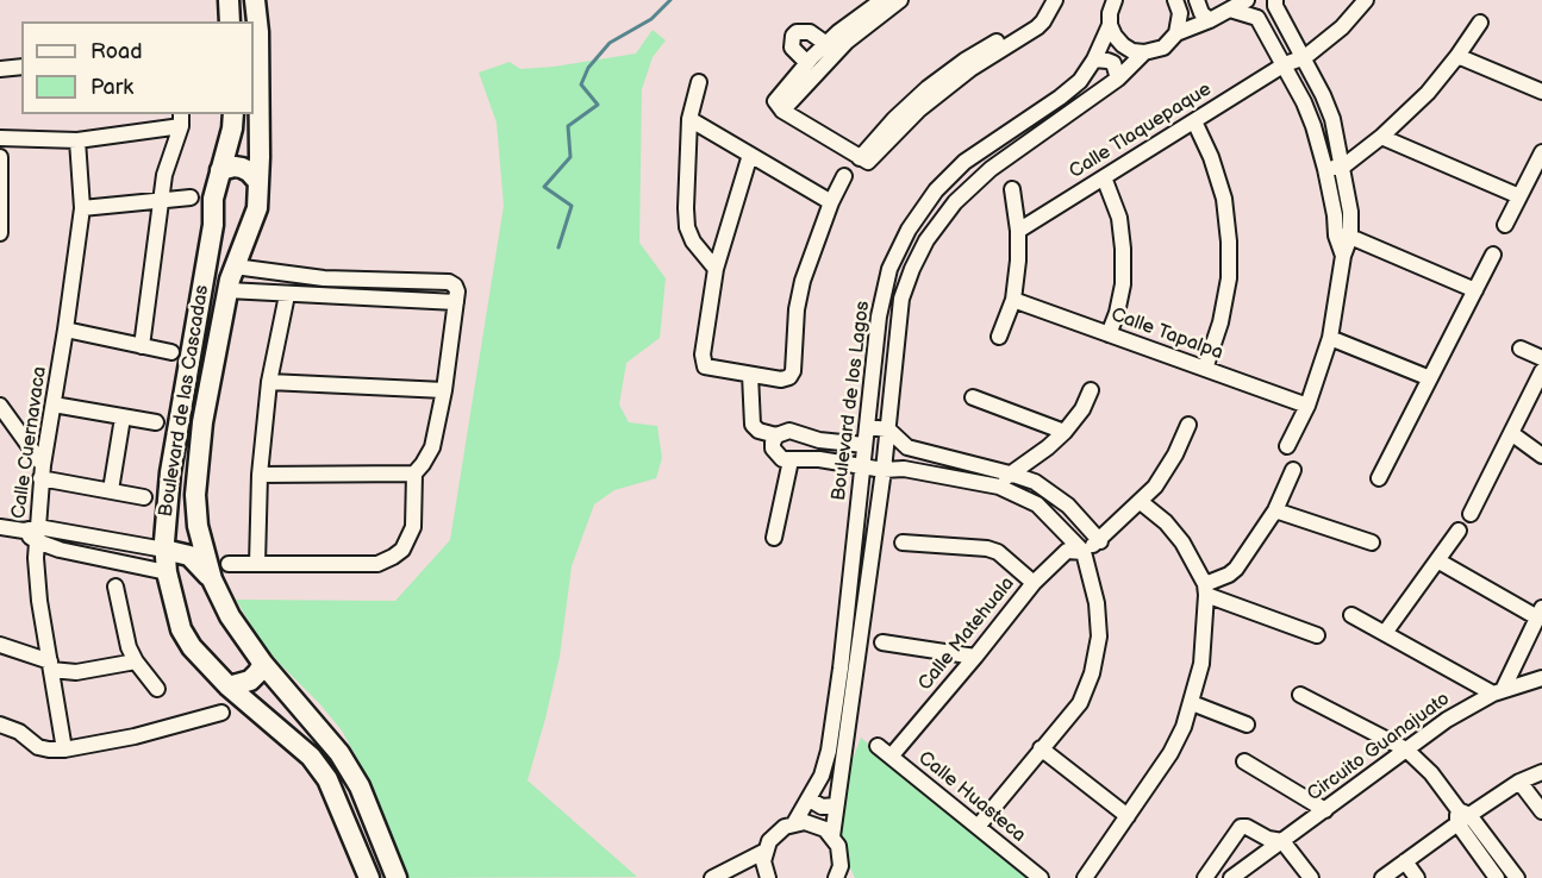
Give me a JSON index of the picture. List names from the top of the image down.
{
  "streets": {
    "main road": ["Boulevard de las Cascadas"],
    "street": [
      "Calle Tlaquepaque",
      "Calle Tapalpa",
      "Boulevard de los Lagos",
      "Calle Cuernavaca",
      "Calle Matehuala",
      "Circuito Guanajuato",
      "Calle Huasteca"
    ]
  },
  "crossings": [
    ["Calle Matehuala", "Calle Huasteca"]
  ],
  "legend": ["Road", "Park"]
}
